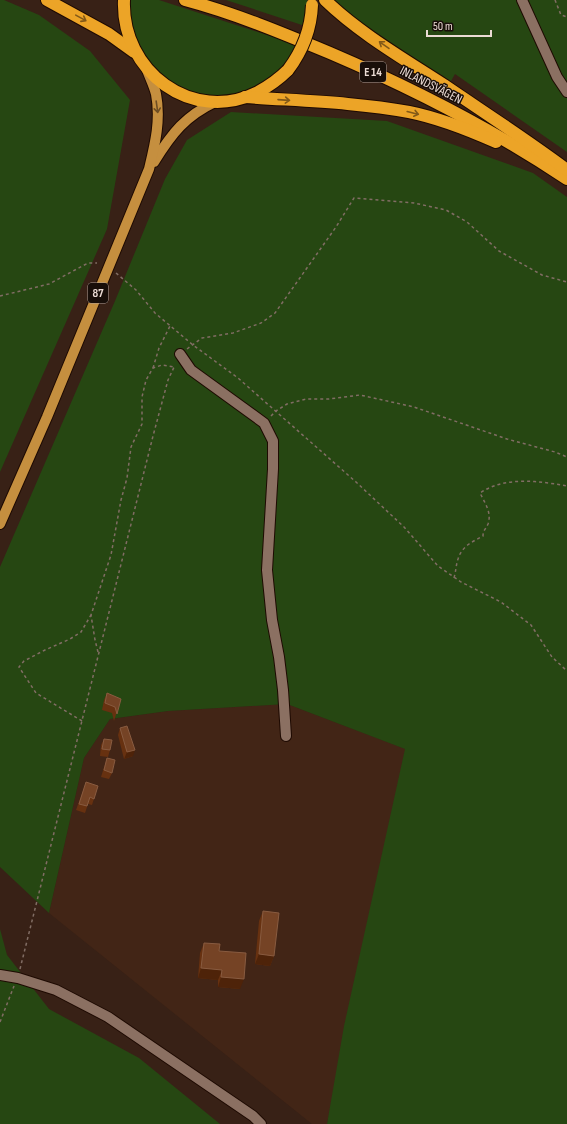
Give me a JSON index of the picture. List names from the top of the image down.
{
  "streets": {
    "highway": ["E 14", "INLANDSVÄGEN"],
    "main road": ["87"]
  },
  "scale_bar": "50 m"
}
